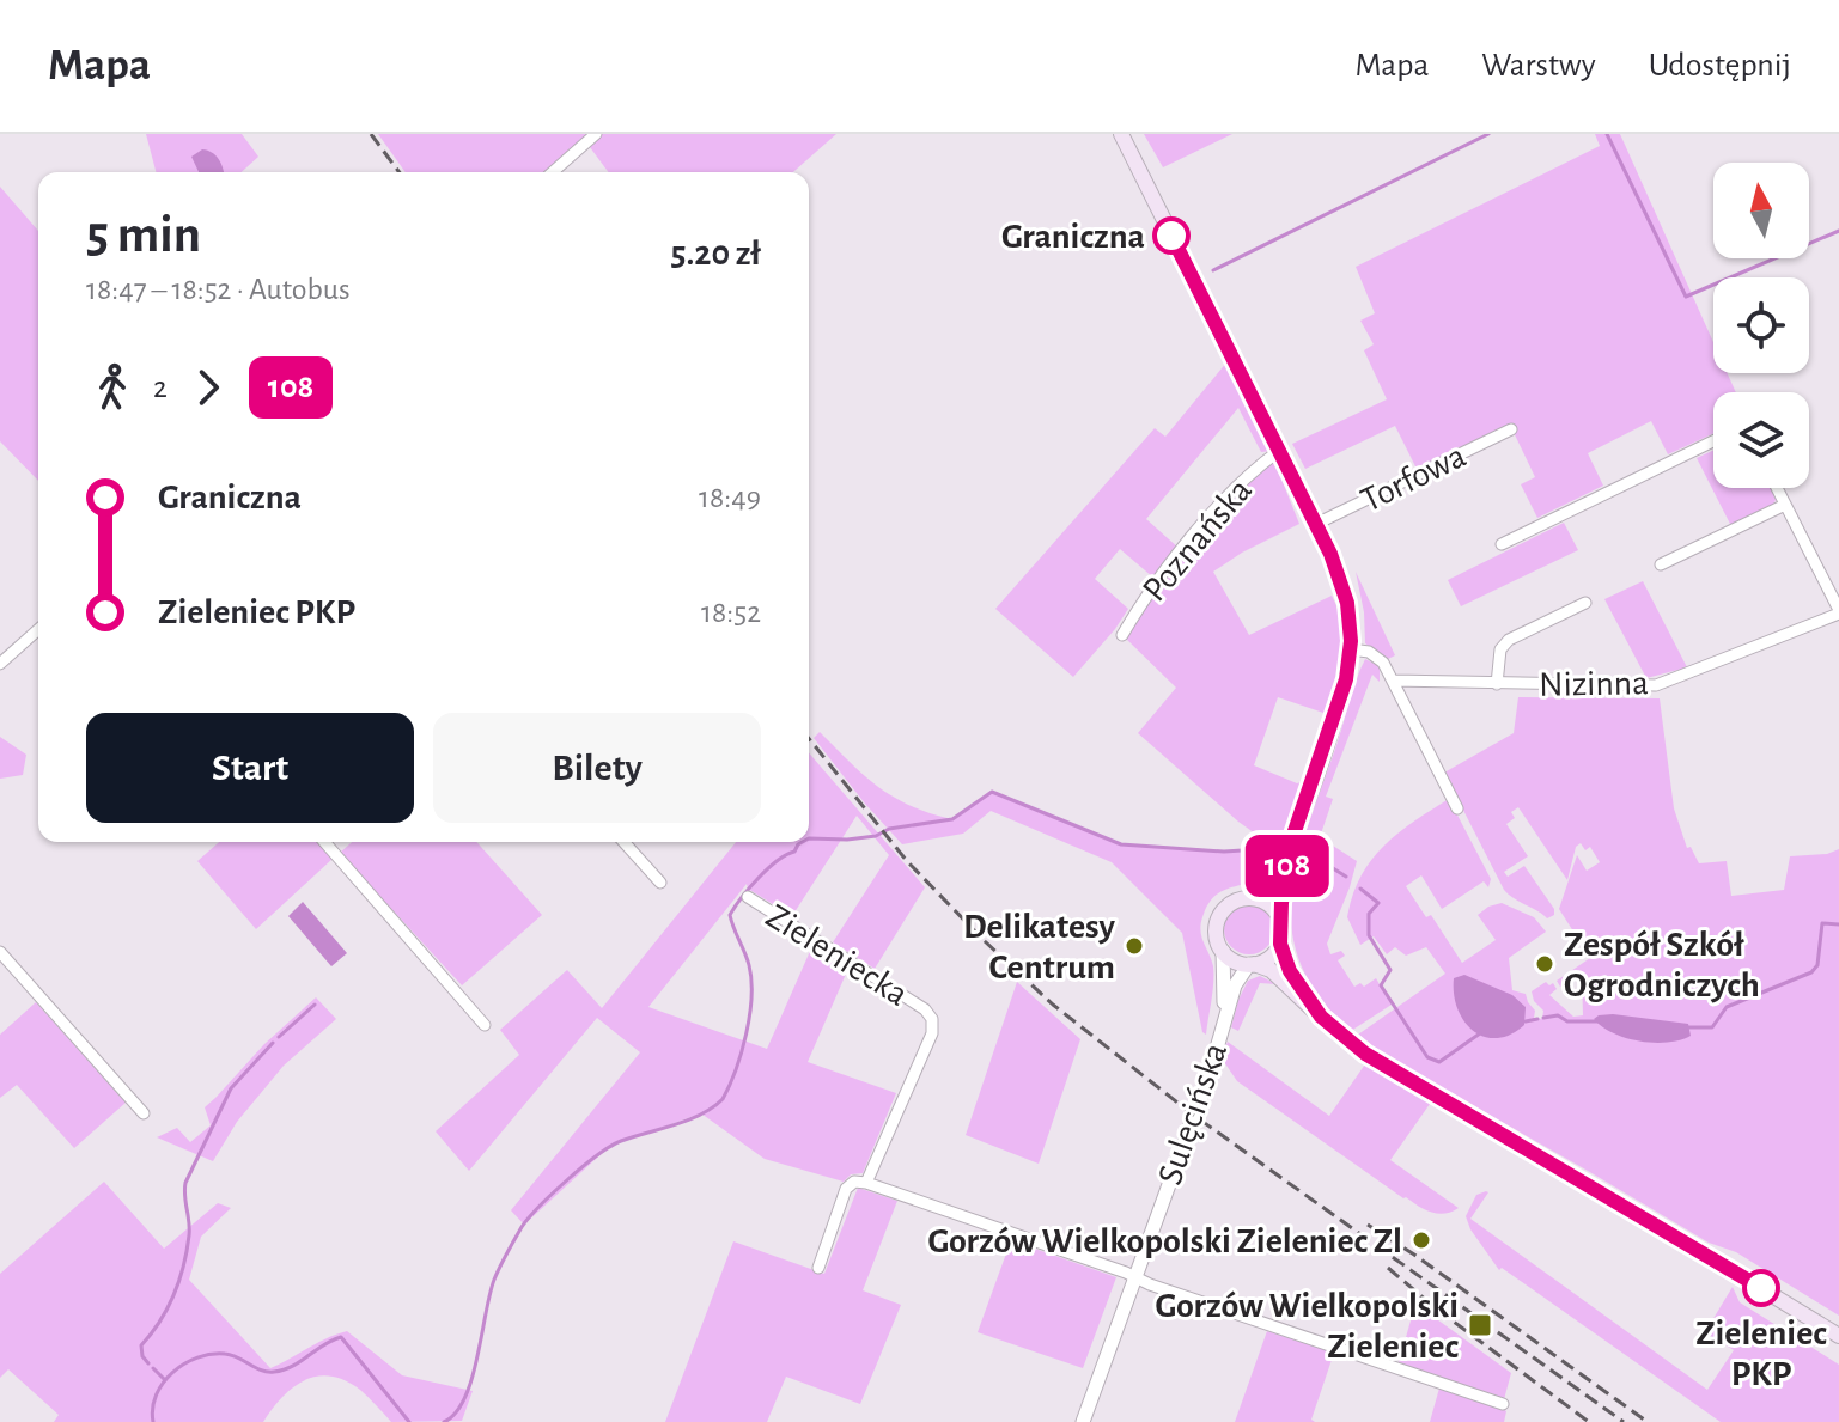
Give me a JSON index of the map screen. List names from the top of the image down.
{
  "streets": {
    "main road": ["Poznańska"],
    "street": [
      "Torfowa",
      "Nizinna",
      "Zieleniecka",
      "Sulęcińska"
    ]
  },
  "crossings": [
    ["Torfowa", "Poznańska"],
    ["Poznańska", "Sulęcińska"]
  ],
  "places": {
    "other": [
      "Graniczna",
      "Delikatesy Centrum",
      "Zespół Szkół Ogrodniczych",
      "Gorzów Wielkopolski Zieleniec Zl",
      "Zieleniec PKP"
    ],
    "transit": ["Gorzów Wielkopolski Zieleniec"]
  },
  "lines": ["bus line 108"],
  "north": "top",
  "page": {
    "header": "Mapa",
    "nav": ["Mapa", "Warstwy", "Udostępnij"],
    "on_map": "108",
    "heading": ["5 min", "18:47 – 18:52 · Autobus", "5.20 zł"],
    "legs": ["2", "108"],
    "list": [
      {
        "name": "Graniczna",
        "value": "18:49"
      },
      {
        "name": "Zieleniec PKP",
        "value": "18:52"
      }
    ],
    "buttons": ["Start", "Bilety"]
  }
}
